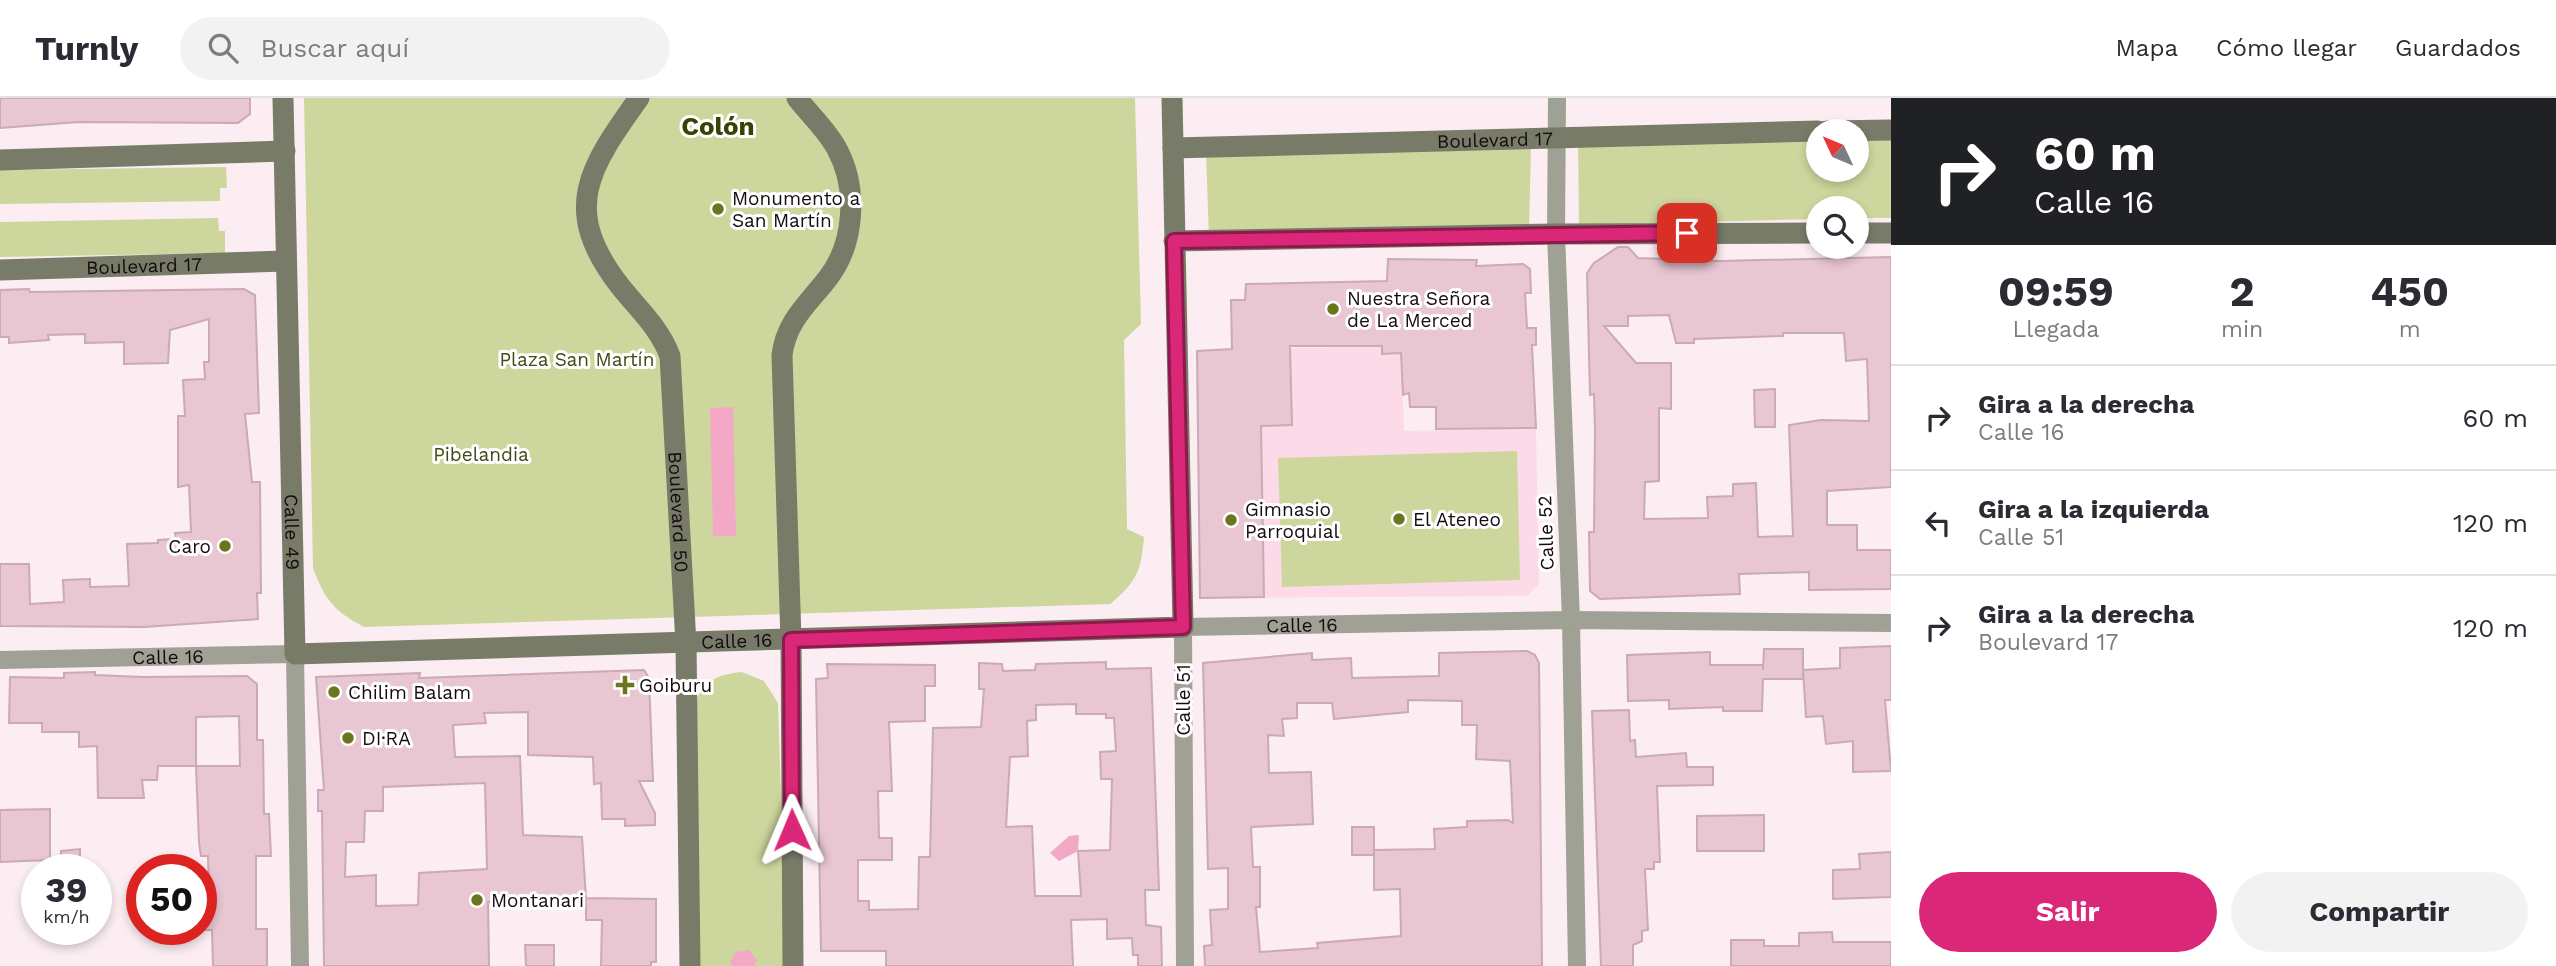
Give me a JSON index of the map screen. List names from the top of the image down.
{
  "streets": {
    "main road": [
      "Boulevard 17",
      "Boulevard 50",
      "Calle 49",
      "Calle 16",
      "Calle 51"
    ],
    "street": ["Calle 52"]
  },
  "crossings": [
    ["Boulevard 17", "Calle 49"],
    ["Boulevard 17", "Calle 52"],
    ["Boulevard 17", "Calle 51"],
    ["Boulevard 50", "Calle 16"],
    ["Calle 49", "Calle 16"],
    ["Calle 52", "Calle 16"],
    ["Calle 16", "Calle 51"]
  ],
  "districts": ["Colón"],
  "parks": ["Plaza San Martín", "Pibelandia"],
  "places": {
    "other": [
      "Monumento a San Martín",
      "Nuestra Señora de La Merced",
      "El Ateneo",
      "Gimnasio Parroquial",
      "Caro",
      "Chilim Balam",
      "DI·RA",
      "Montanari"
    ],
    "health": ["Goiburu"]
  },
  "north": "top left",
  "page": {
    "header": "Turnly",
    "search": "Buscar aquí",
    "nav": ["Mapa", "Cómo llegar", "Guardados"],
    "turn": ["60 m", "Calle 16"],
    "eta": [
      "09:59",
      "Llegada",
      "2",
      "min",
      "450",
      "m"
    ],
    "list": [
      {
        "name": "Gira a la derecha",
        "note": "Calle 16",
        "value": "60 m"
      },
      {
        "name": "Gira a la izquierda",
        "note": "Calle 51",
        "value": "120 m"
      },
      {
        "name": "Gira a la derecha",
        "note": "Boulevard 17",
        "value": "120 m"
      }
    ],
    "speed": "39 km/h",
    "limit": "50",
    "buttons": ["Salir", "Compartir"]
  }
}
